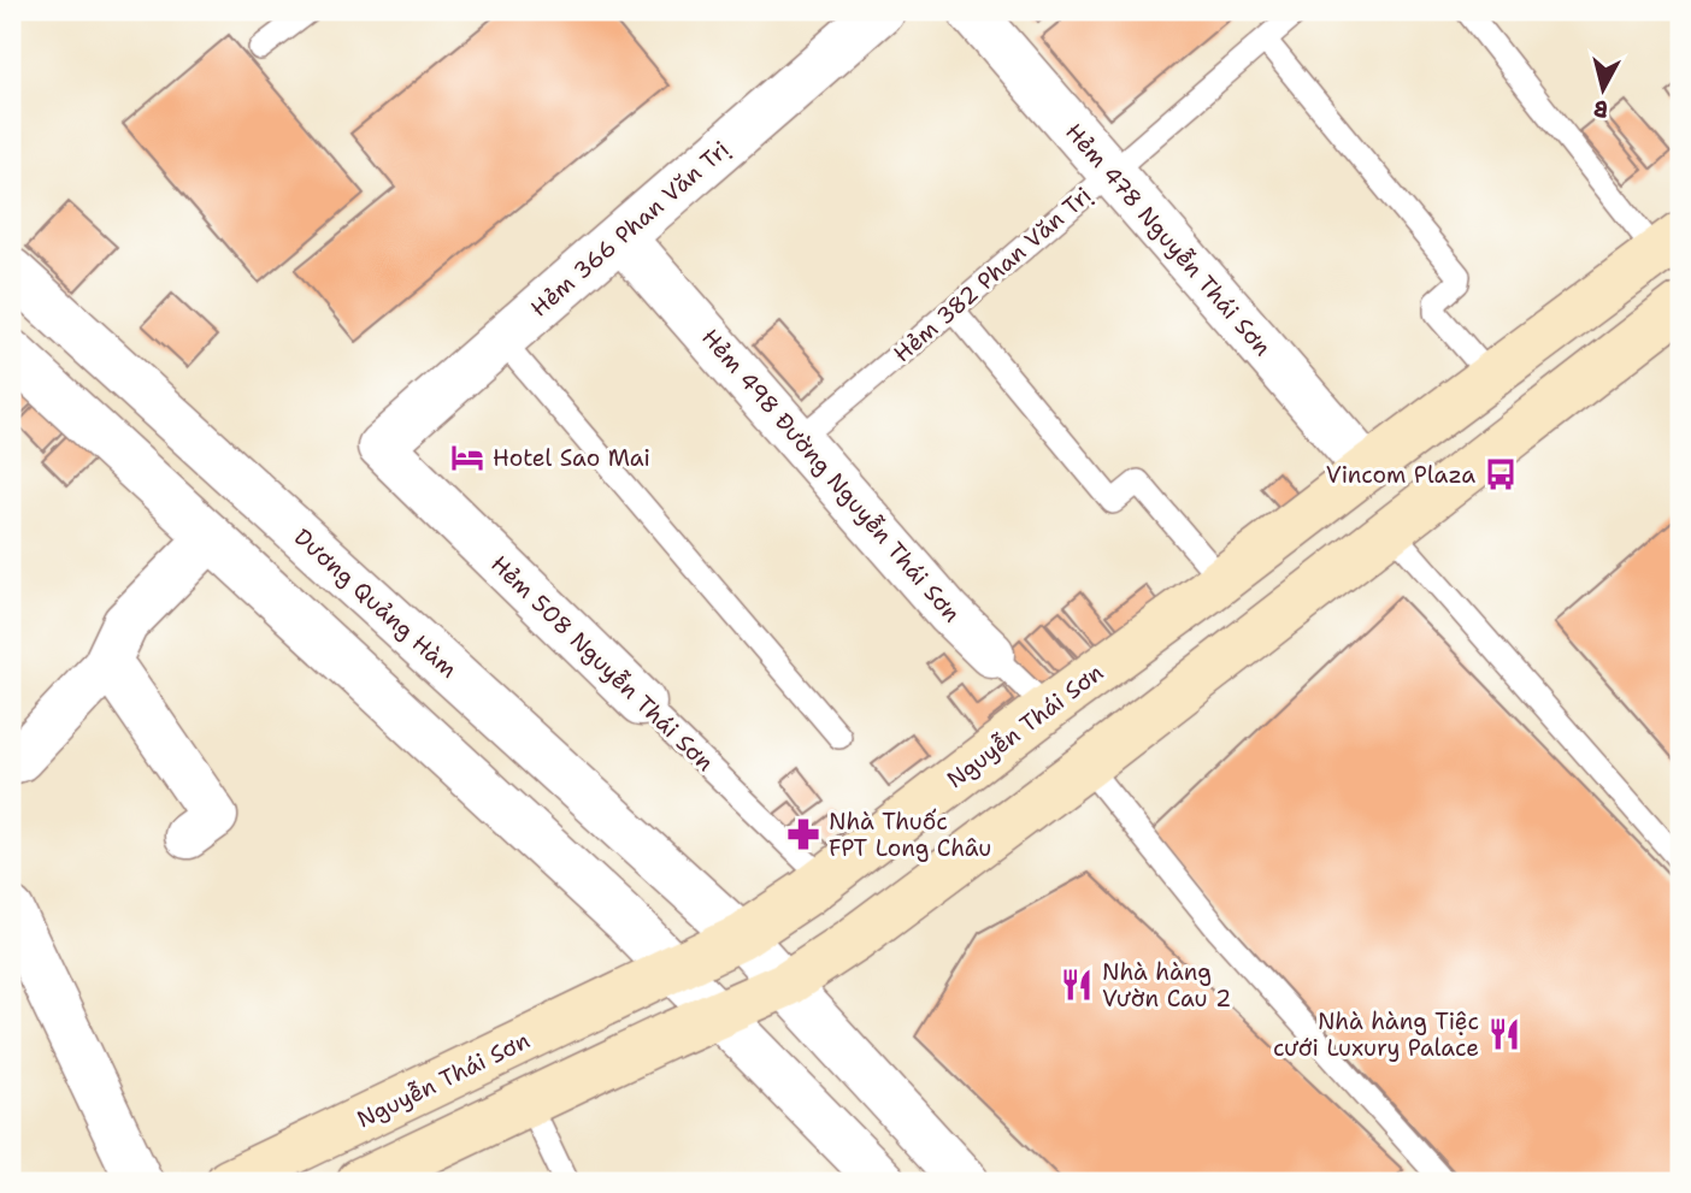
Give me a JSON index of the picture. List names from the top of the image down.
{
  "streets": {
    "main road": ["Nguyễn Thái Sơn"],
    "street": [
      "Hẻm 366 Phan Văn Trị",
      "Hẻm 478 Nguyễn Thái Sơn",
      "Hẻm 498 Đường Nguyễn Thái Sơn",
      "Dương Quảng Hàm",
      "Hẻm 508 Nguyễn Thái Sơn"
    ],
    "lane": ["Hẻm 382 Phan Văn Trị"]
  },
  "crossings": [
    ["Hẻm 366 Phan Văn Trị", "Hẻm 498 Đường Nguyễn Thái Sơn"],
    ["Hẻm 366 Phan Văn Trị", "Hẻm 508 Nguyễn Thái Sơn"],
    ["Hẻm 478 Nguyễn Thái Sơn", "Hẻm 382 Phan Văn Trị"],
    ["Hẻm 478 Nguyễn Thái Sơn", "Nguyễn Thái Sơn"],
    ["Hẻm 382 Phan Văn Trị", "Hẻm 498 Đường Nguyễn Thái Sơn"],
    ["Hẻm 498 Đường Nguyễn Thái Sơn", "Nguyễn Thái Sơn"],
    ["Dương Quảng Hàm", "Nguyễn Thái Sơn"],
    ["Hẻm 508 Nguyễn Thái Sơn", "Nguyễn Thái Sơn"]
  ],
  "places": {
    "hotel": ["Hotel Sao Mai"],
    "bus stop": ["Vincom Plaza"],
    "pharmacy": ["Nhà Thuốc FPT Long Châu"],
    "restaurant": ["Nhà hàng Vườn Cau 2", "Nhà hàng Tiệc cưới Luxury Palace"]
  },
  "north": "bottom"
}
